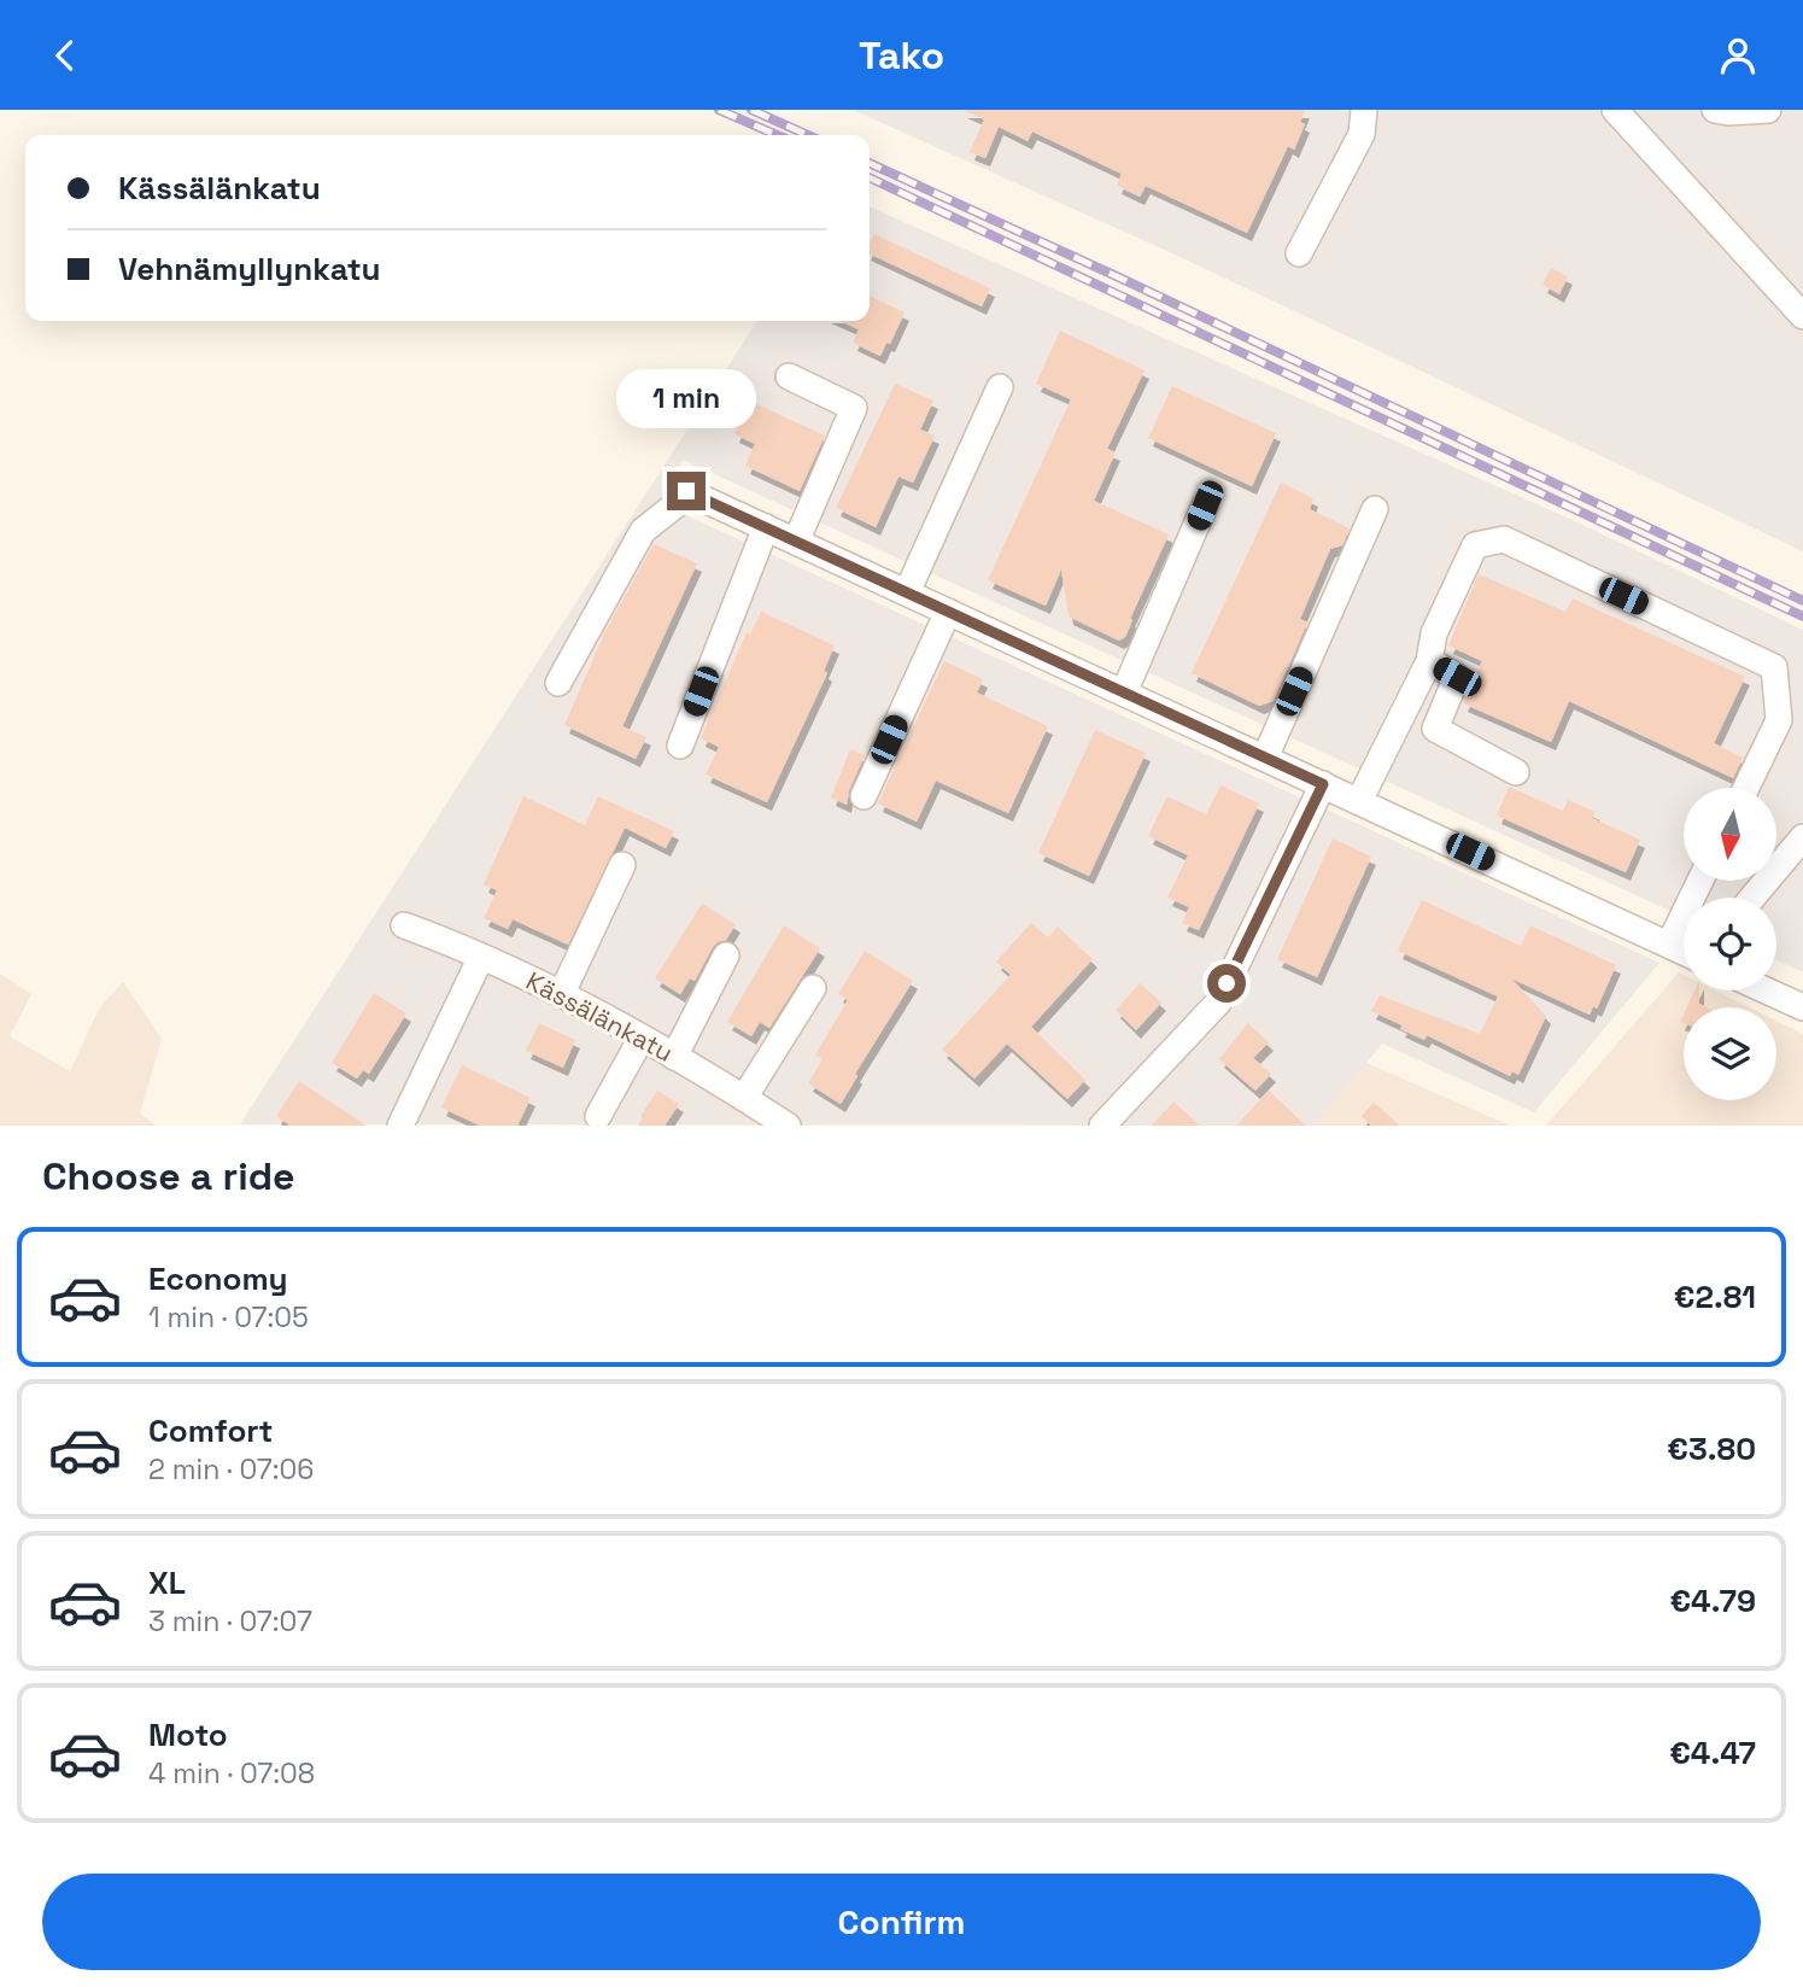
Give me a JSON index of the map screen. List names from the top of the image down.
{
  "streets": {
    "street": ["Kässälänkatu"]
  },
  "north": "bottom",
  "page": {
    "header": "Tako",
    "banner": ["Kässälänkatu", "Vehnämyllynkatu"],
    "bubble": "1 min",
    "heading": "Choose a ride",
    "list": [
      {
        "name": "Economy",
        "note": "1 min · 07:05",
        "value": "€2.81"
      },
      {
        "name": "Comfort",
        "note": "2 min · 07:06",
        "value": "€3.80"
      },
      {
        "name": "XL",
        "note": "3 min · 07:07",
        "value": "€4.79"
      },
      {
        "name": "Moto",
        "note": "4 min · 07:08",
        "value": "€4.47"
      }
    ],
    "buttons": "Confirm"
  }
}
